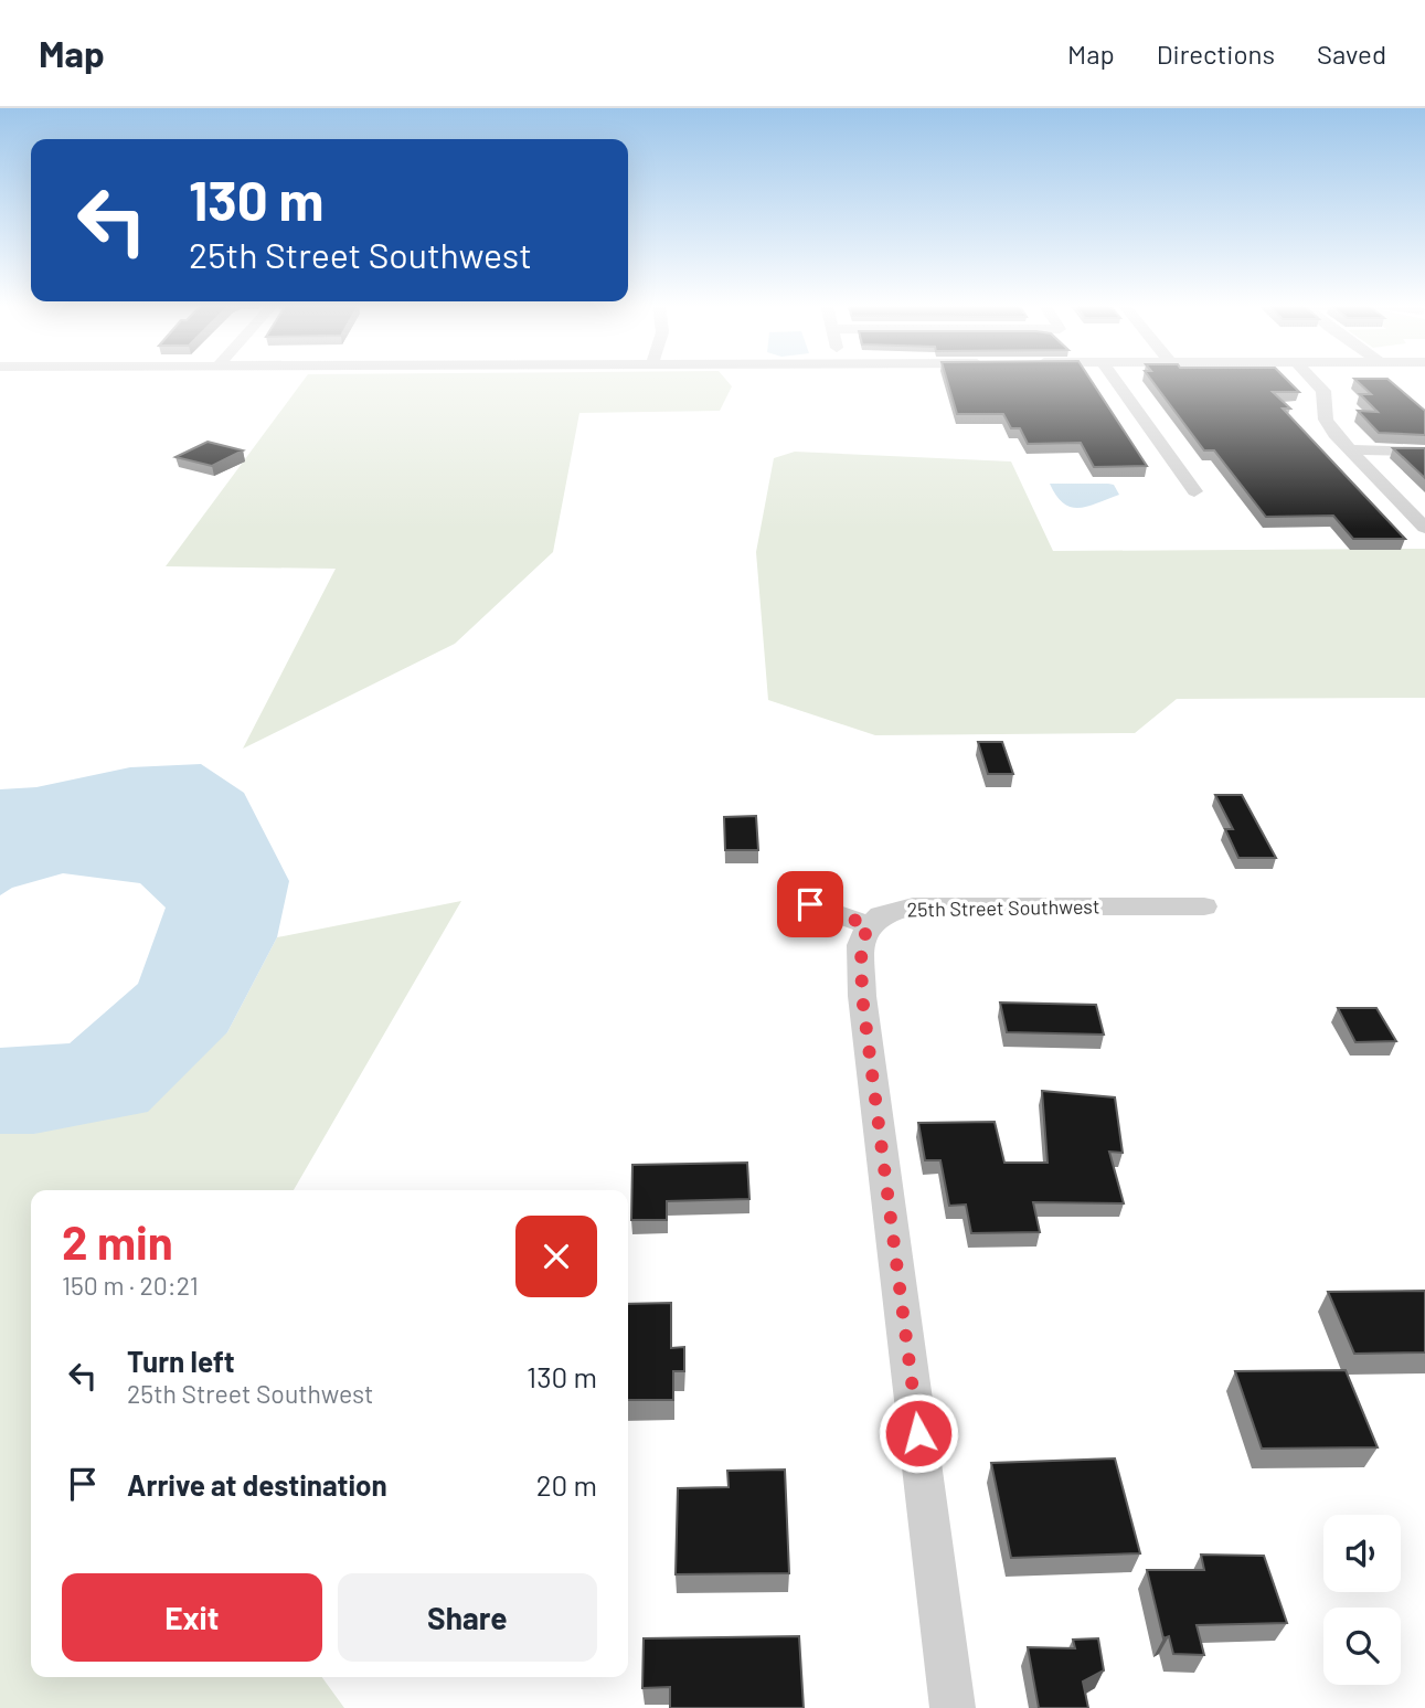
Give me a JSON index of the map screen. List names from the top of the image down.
{
  "streets": {
    "street": ["25th Street Southwest"]
  },
  "page": {
    "header": "Map",
    "nav": ["Map", "Directions", "Saved"],
    "turn": ["130 m", "25th Street Southwest"],
    "heading": ["2 min", "150 m · 20:21"],
    "list": [
      {
        "name": "Turn left",
        "note": "25th Street Southwest",
        "value": "130 m"
      },
      {
        "name": "Arrive at destination",
        "value": "20 m"
      }
    ],
    "buttons": ["Exit", "Share"]
  }
}
